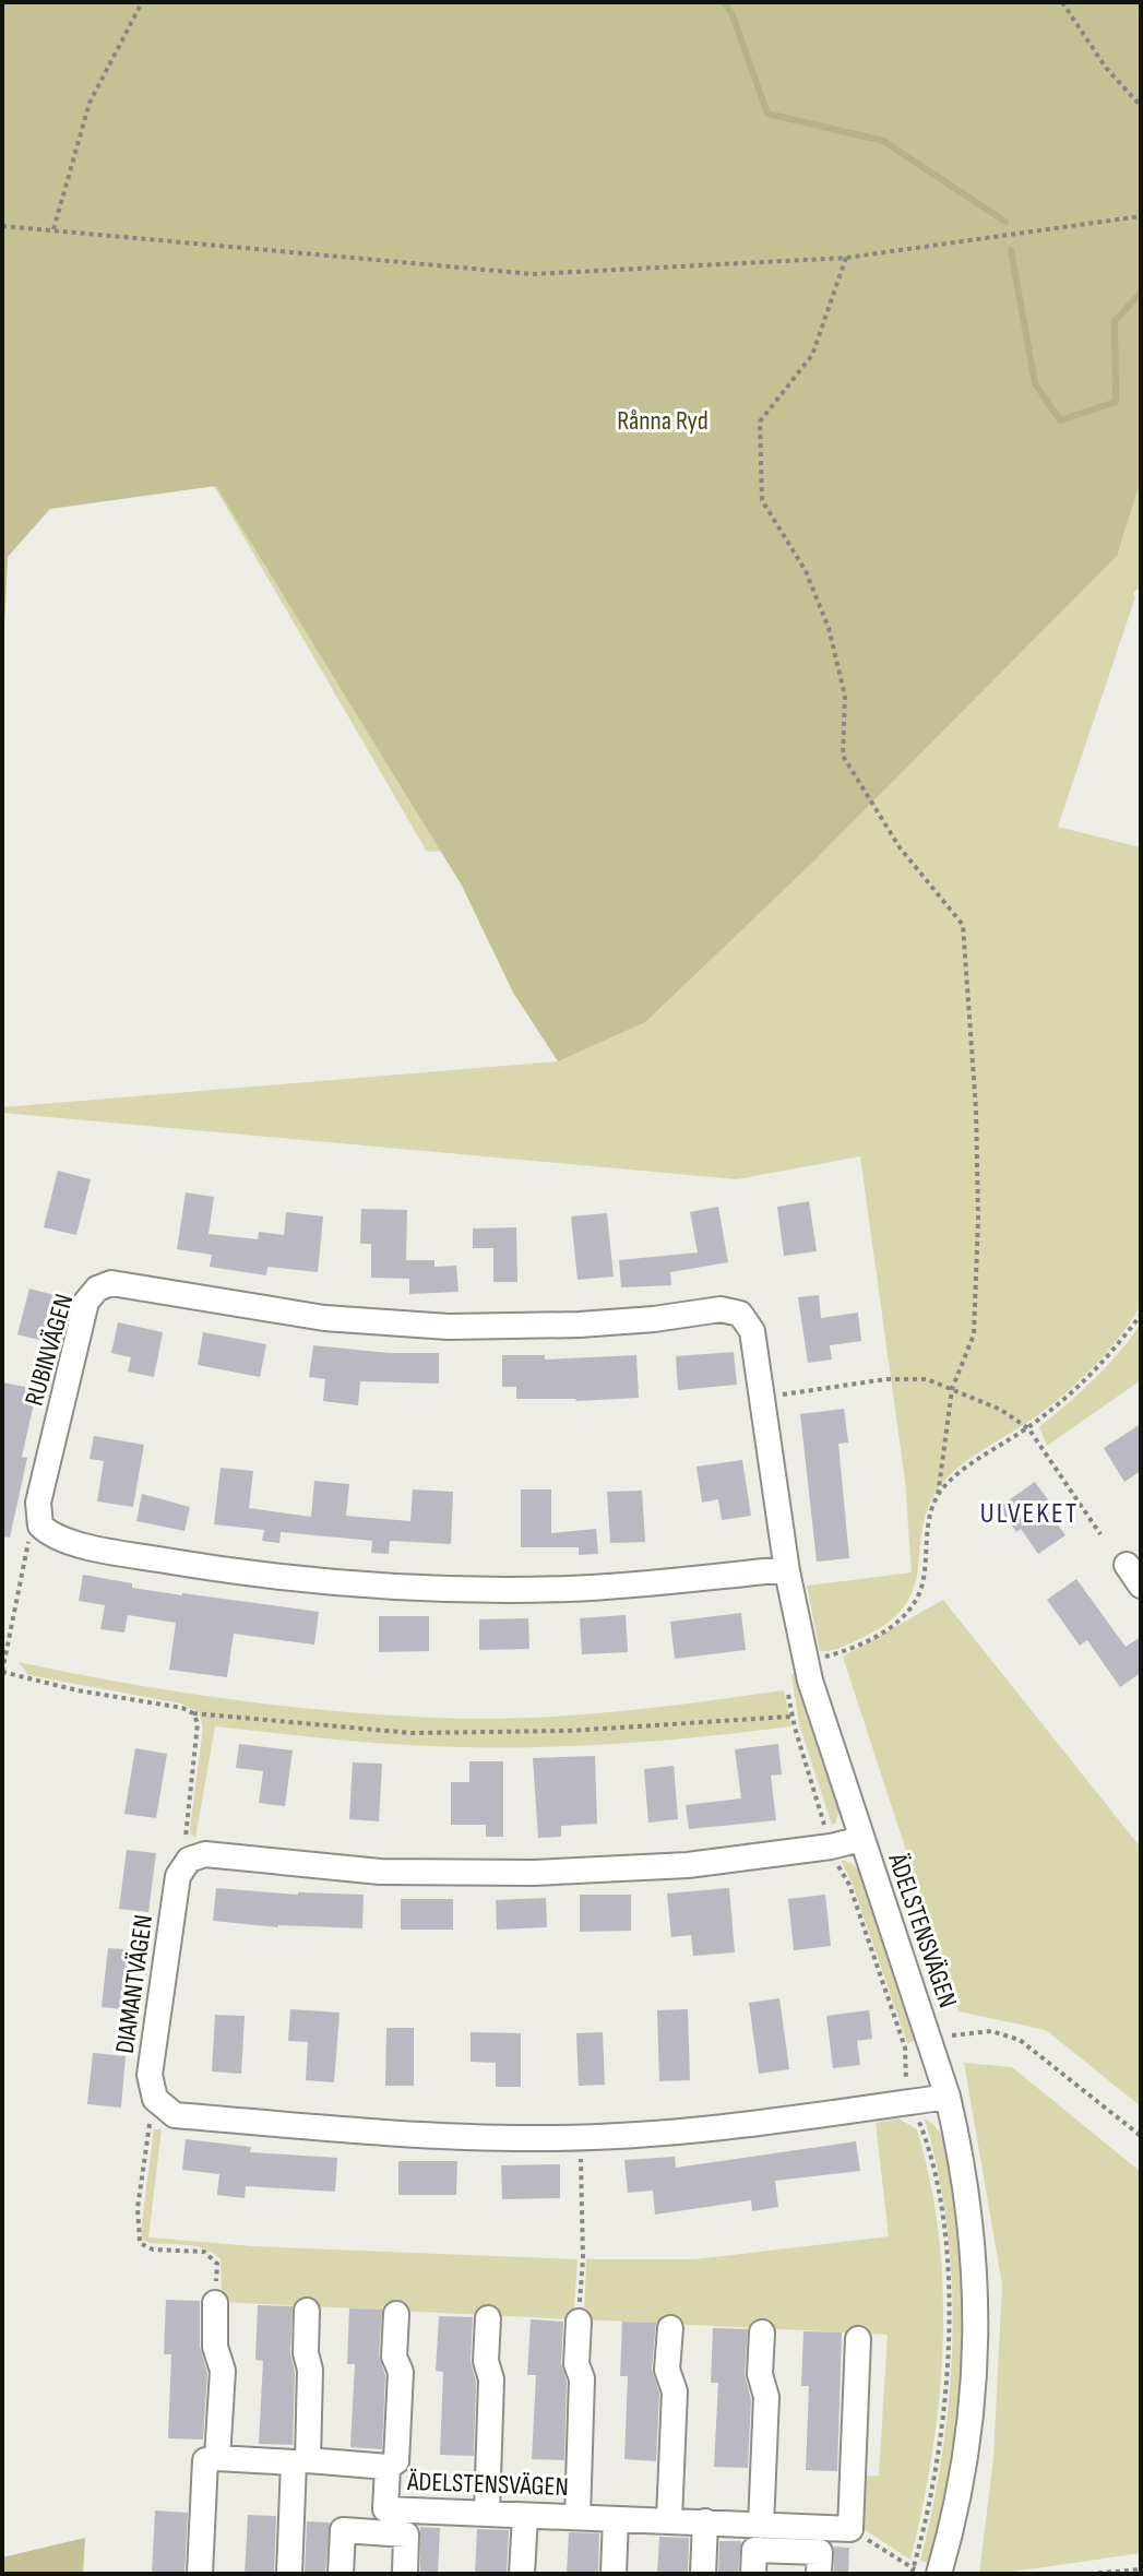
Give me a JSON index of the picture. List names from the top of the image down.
{
  "streets": {
    "street": ["RUBINVÄGEN", "ÄDELSTENSVÄGEN", "DIAMANTVÄGEN"]
  },
  "crossings": [
    ["RUBINVÄGEN", "ÄDELSTENSVÄGEN"],
    ["ÄDELSTENSVÄGEN", "DIAMANTVÄGEN"]
  ],
  "districts": ["ULVEKET"],
  "parks": ["Rånna Ryd"]
}
